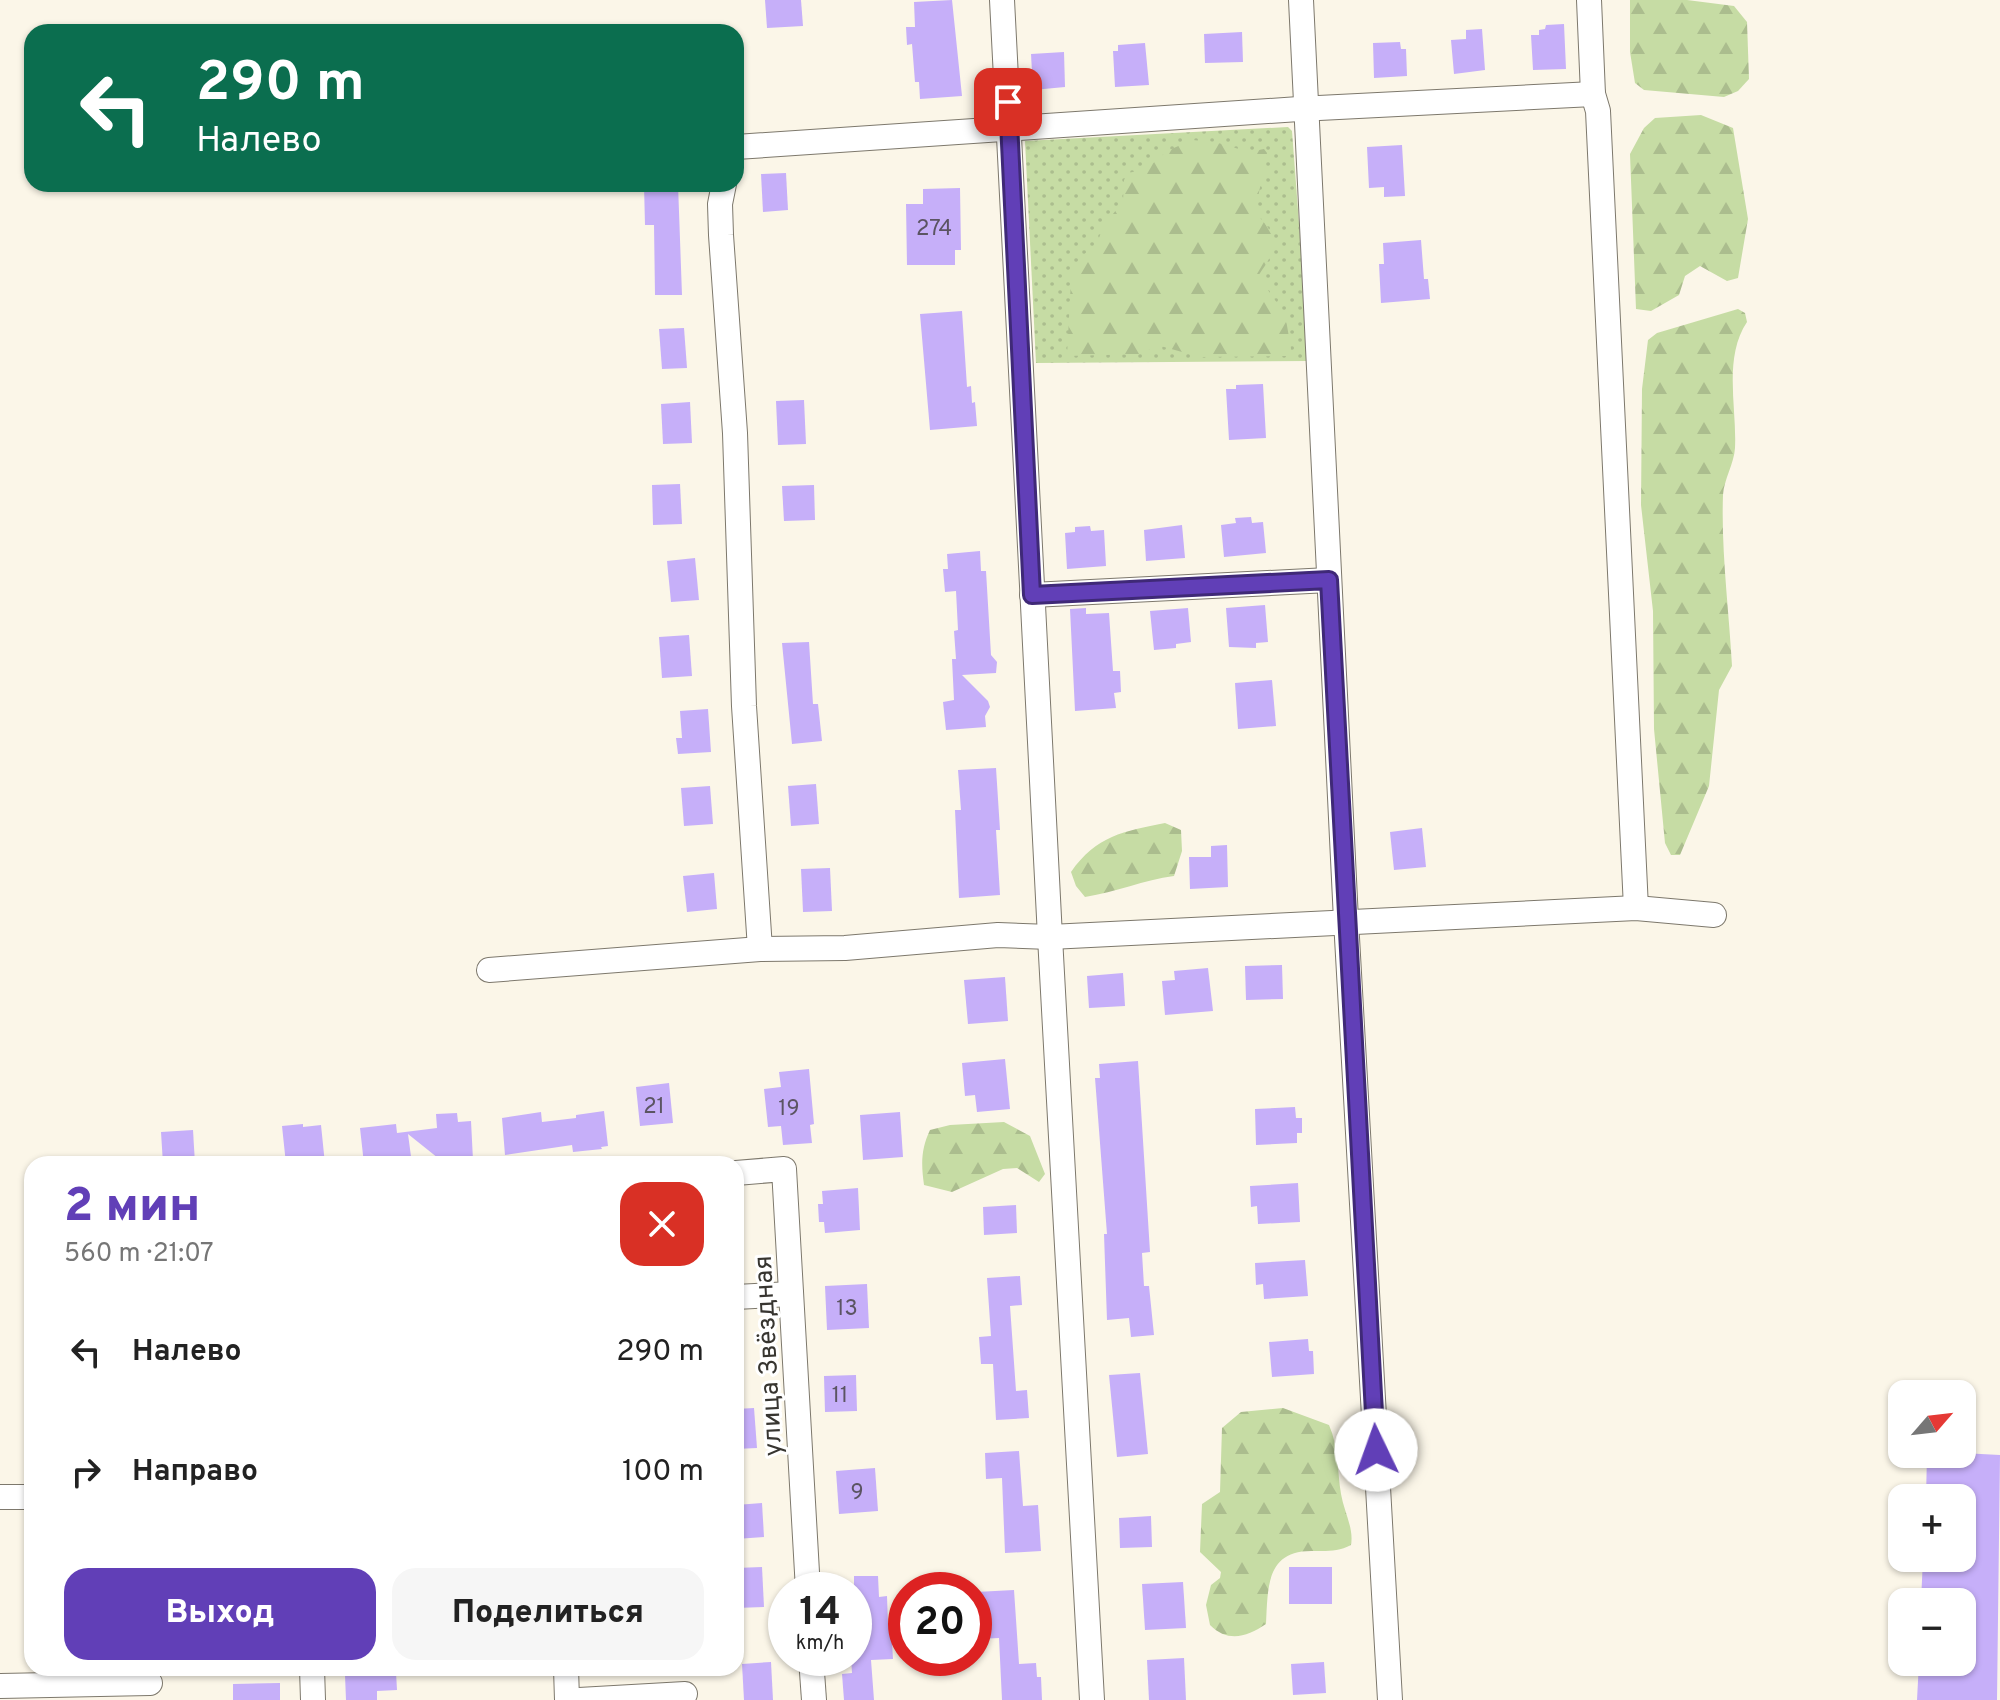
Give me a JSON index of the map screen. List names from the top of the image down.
{
  "streets": {
    "lane": ["улица Звёздная"]
  },
  "house_numbers": [
    "274",
    "21",
    "19",
    "13",
    "11",
    "9"
  ],
  "north": "top right",
  "page": {
    "turn": ["290 m", "Налево"],
    "heading": ["2 мин", "560 m · 21:07"],
    "list": [
      {
        "name": "Налево",
        "value": "290 m"
      },
      {
        "name": "Направо",
        "value": "100 m"
      }
    ],
    "map_buttons": ["+", "−"],
    "buttons": ["Выход", "Поделиться"],
    "speed": "14 km/h",
    "limit": "20"
  }
}
